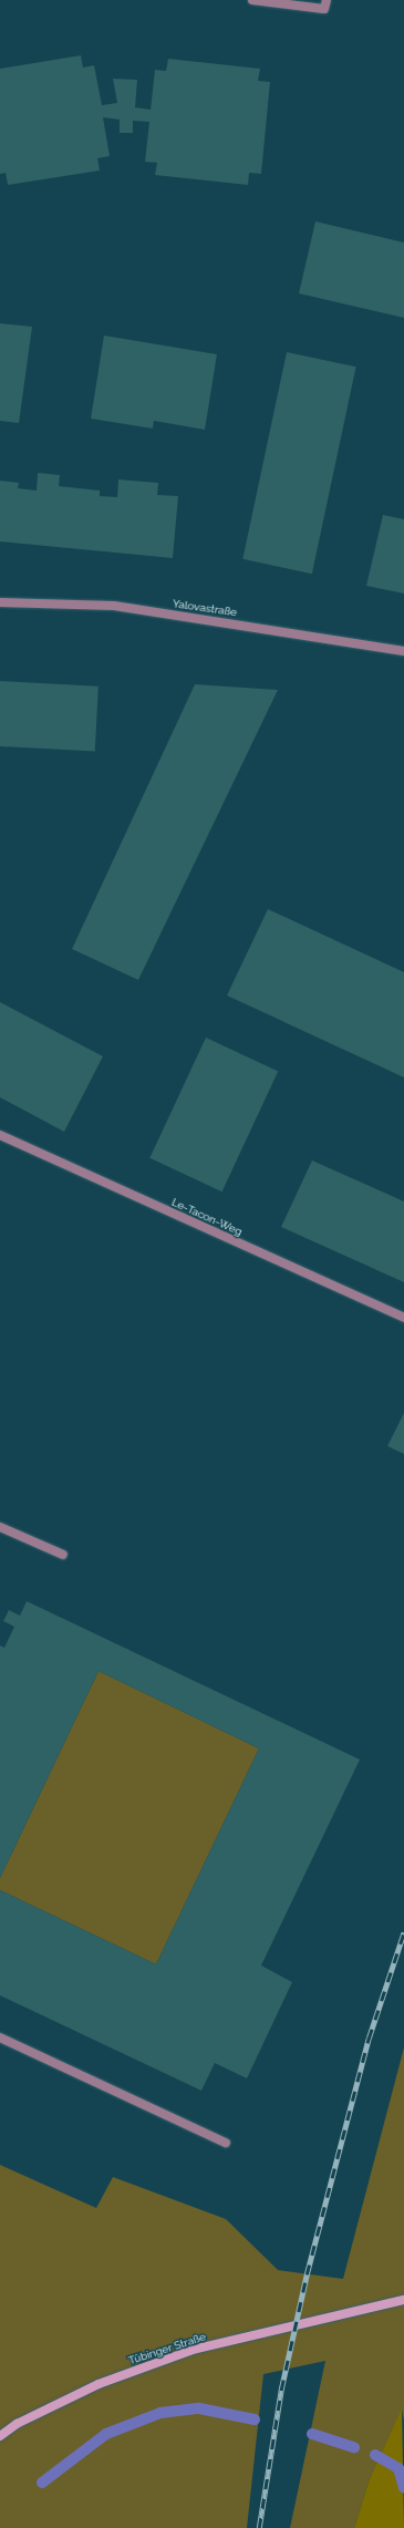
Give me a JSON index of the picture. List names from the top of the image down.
{
  "streets": {
    "main road": ["Tübinger Straße"],
    "street": ["Yalovastraße", "Le-Tacon-Weg"]
  }
}
